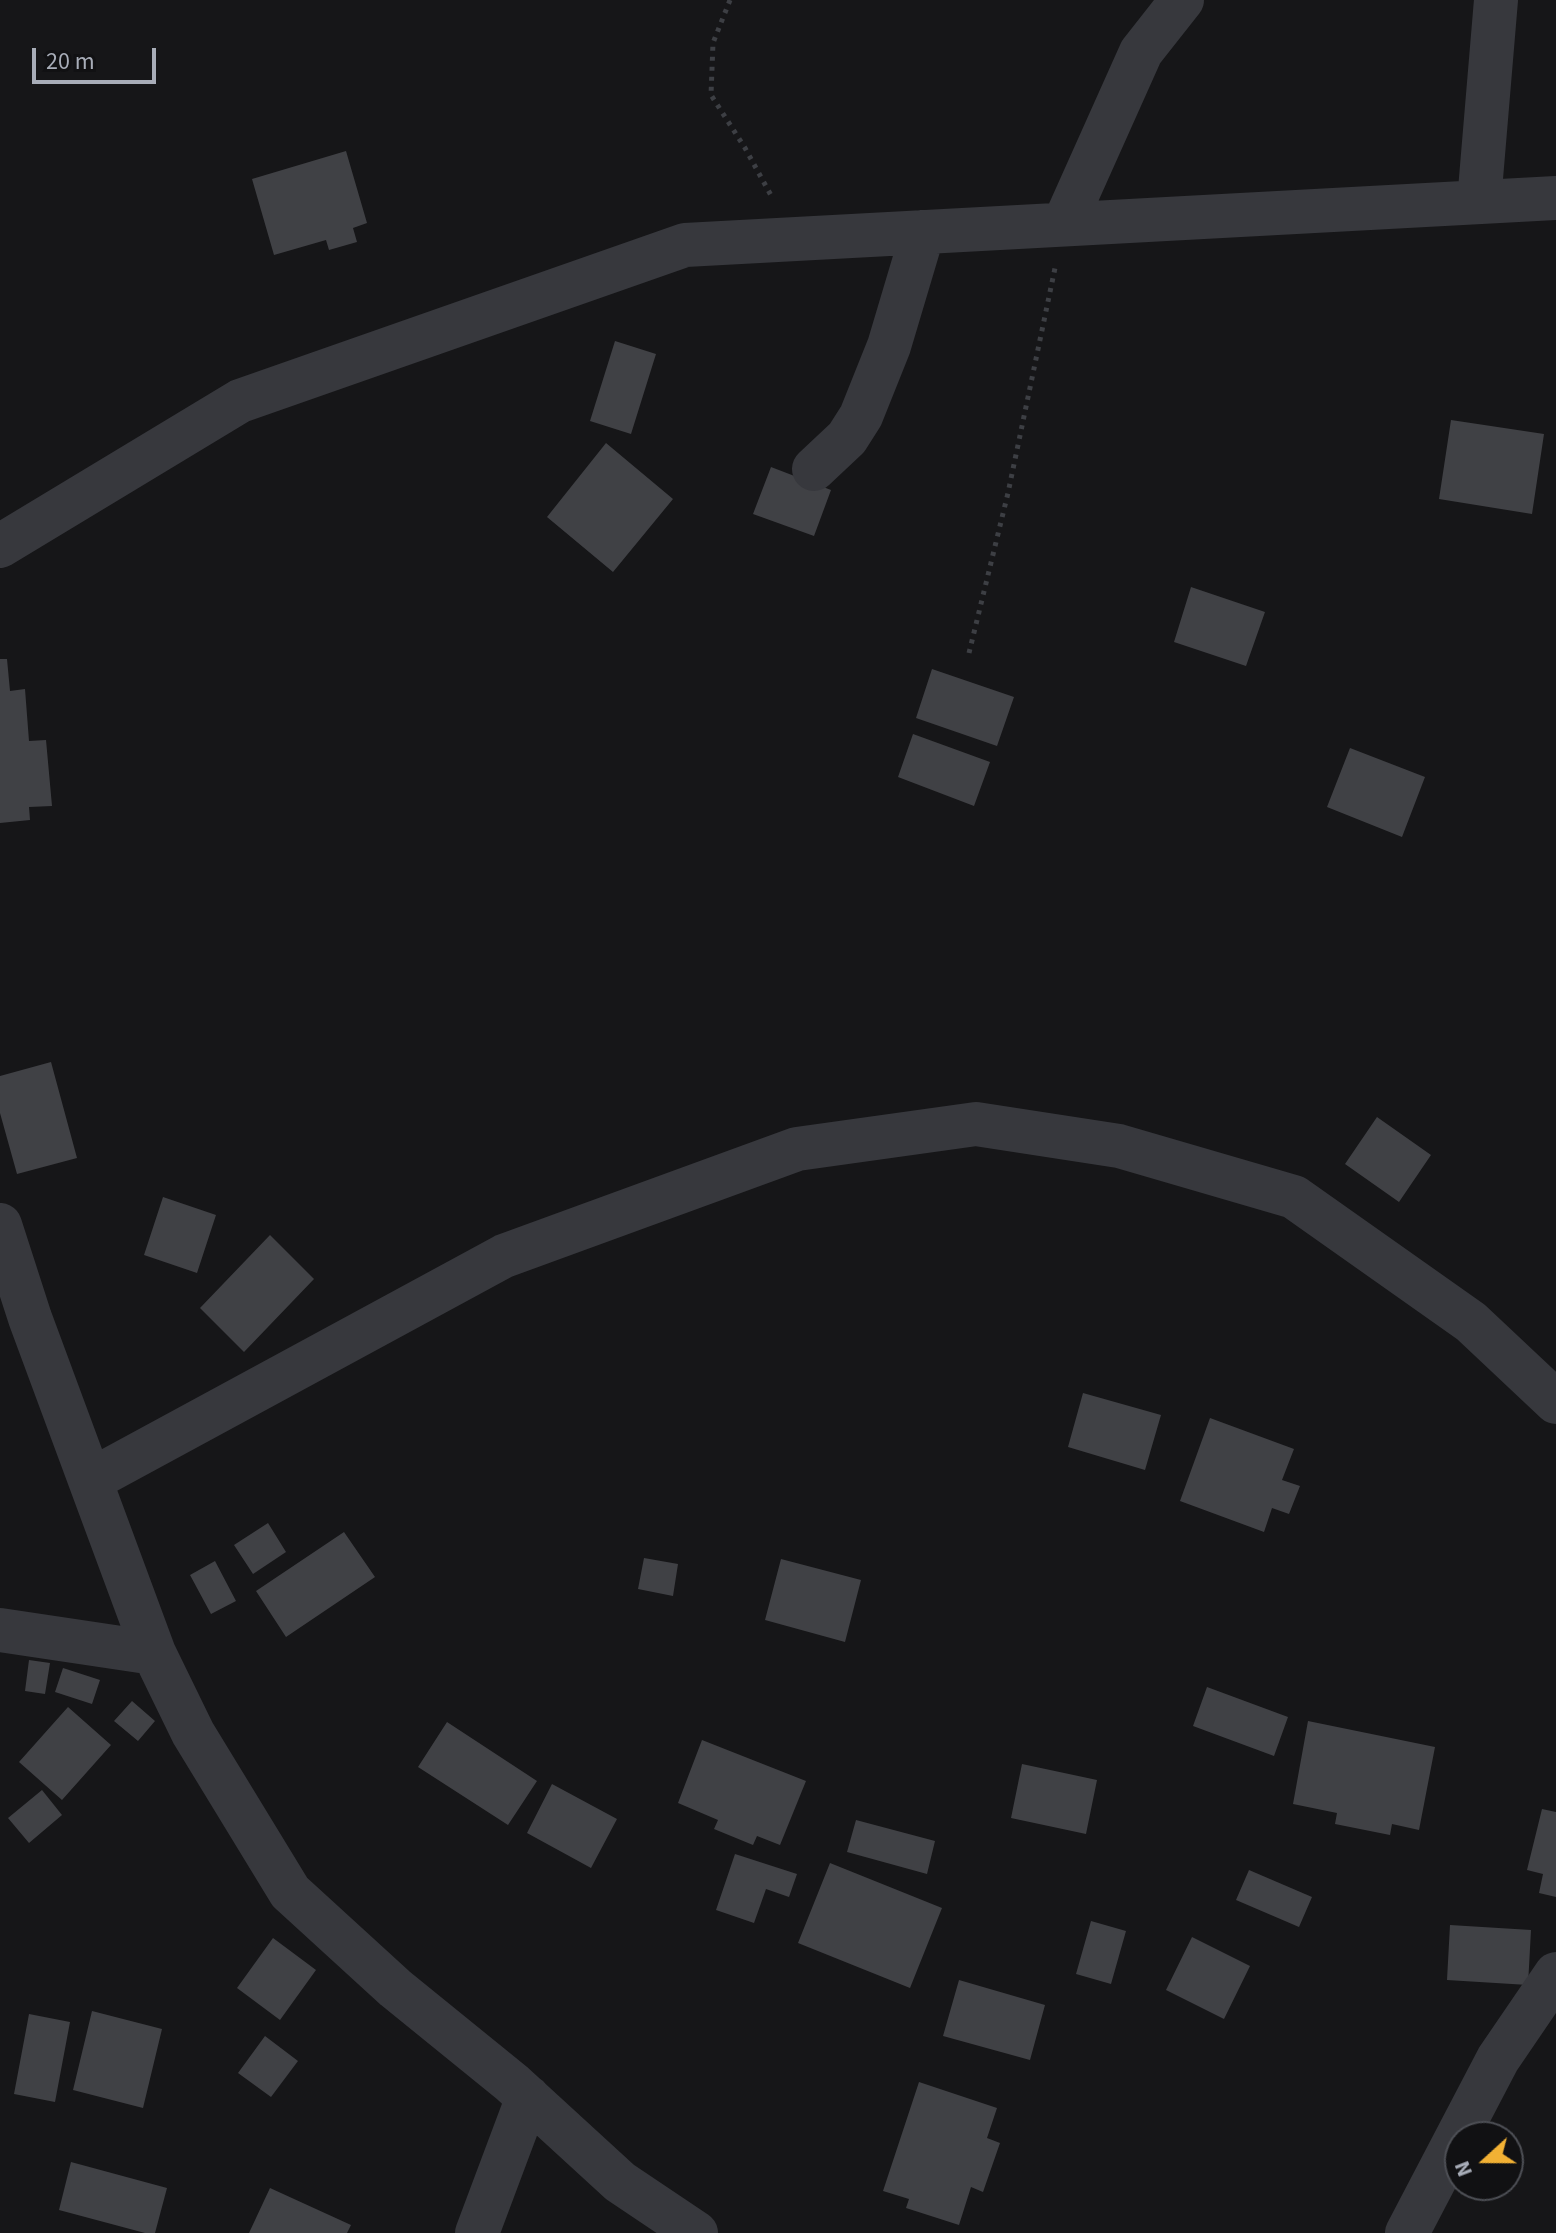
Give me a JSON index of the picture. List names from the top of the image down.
{
  "scale_bar": "20 m",
  "north": "left"
}
